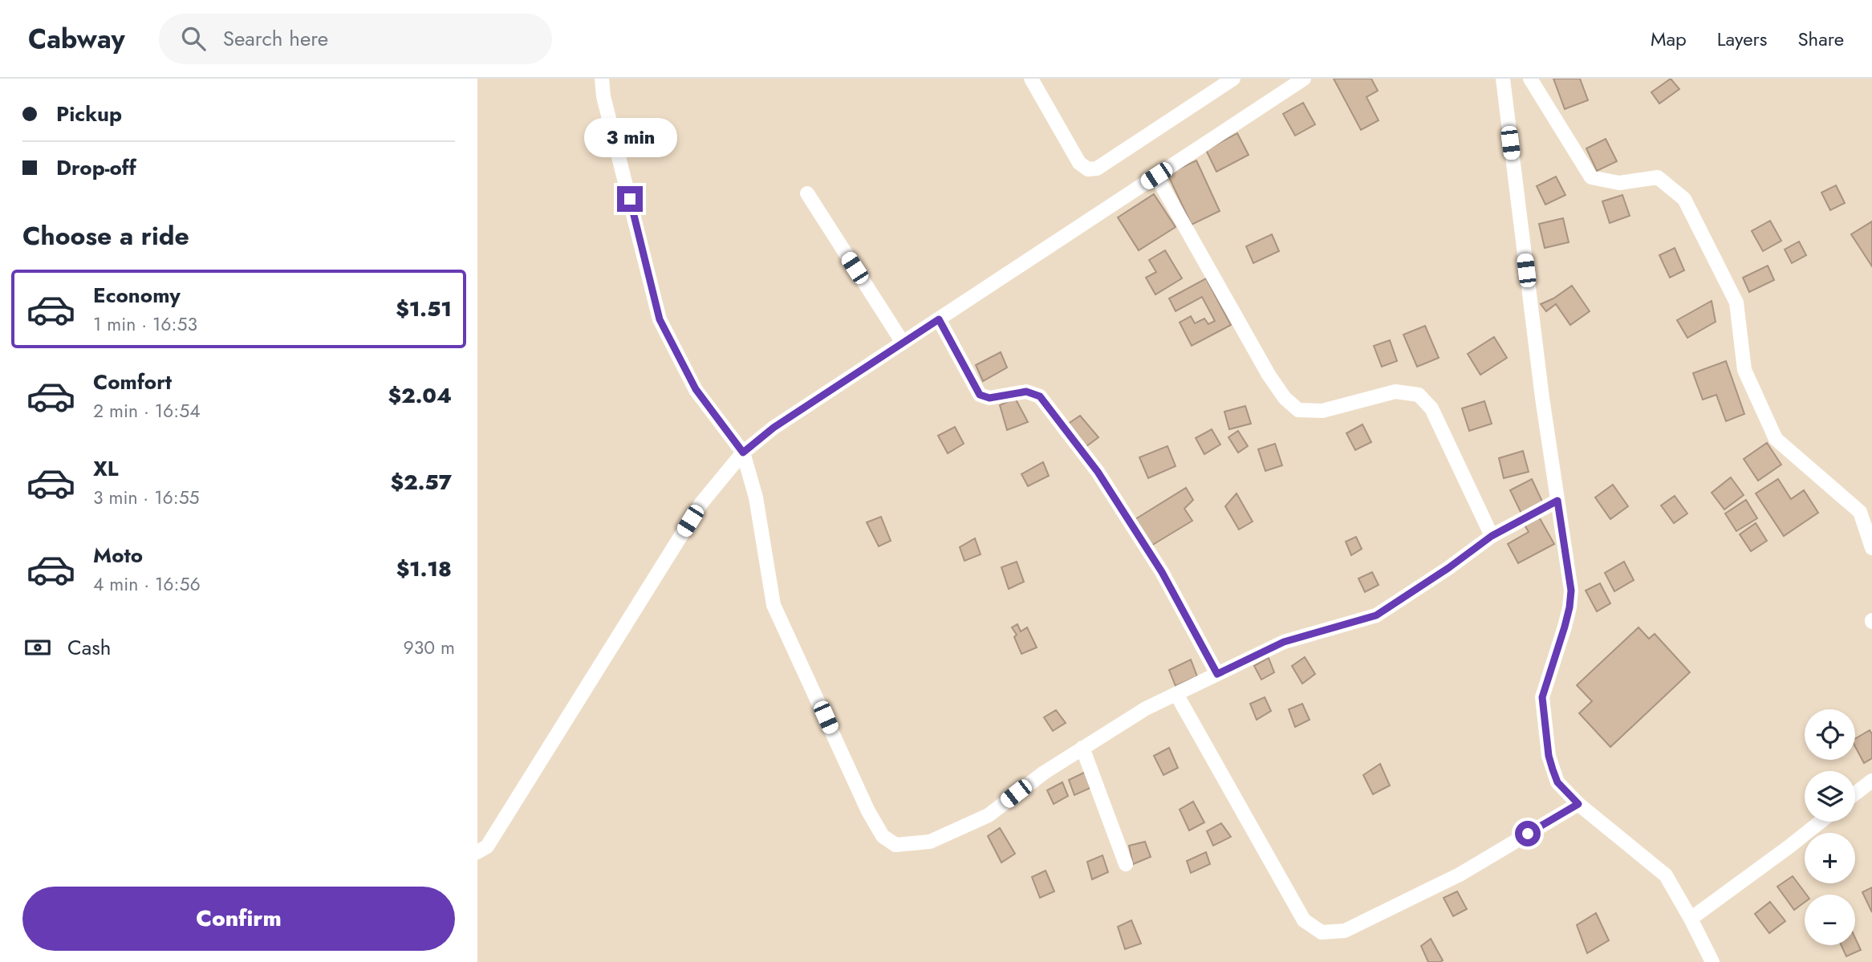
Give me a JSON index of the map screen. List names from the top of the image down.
{
  "page": {
    "header": "Cabway",
    "search": "Search here",
    "nav": ["Map", "Layers", "Share"],
    "banner": ["Pickup", "Drop-off"],
    "bubble": "3 min",
    "heading": "Choose a ride",
    "list": [
      {
        "name": "Economy",
        "note": "1 min · 16:53",
        "value": "$1.51"
      },
      {
        "name": "Comfort",
        "note": "2 min · 16:54",
        "value": "$2.04"
      },
      {
        "name": "XL",
        "note": "3 min · 16:55",
        "value": "$2.57"
      },
      {
        "name": "Moto",
        "note": "4 min · 16:56",
        "value": "$1.18"
      }
    ],
    "pay": ["Cash", "930 m"],
    "map_buttons": ["+", "−"],
    "buttons": "Confirm"
  }
}
